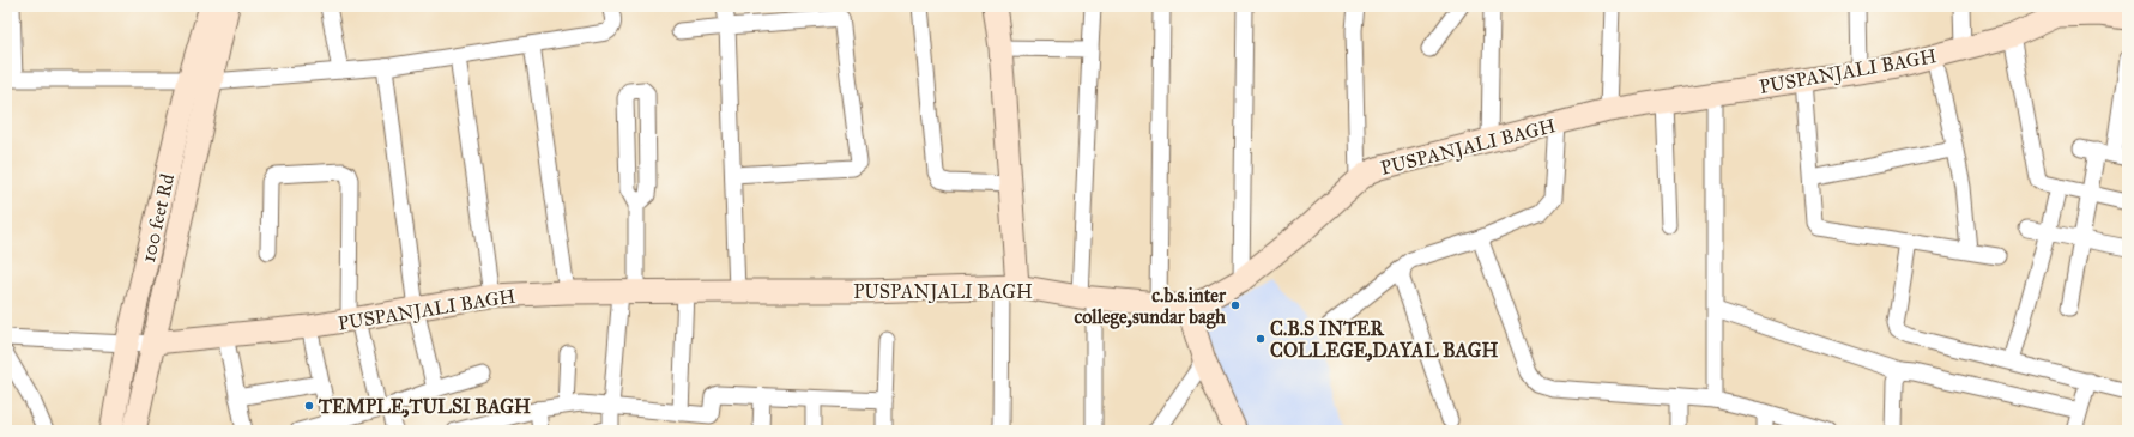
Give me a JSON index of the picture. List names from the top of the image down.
{
  "streets": {
    "street": ["PUSPANJALI BAGH", "100 feet Rd"]
  },
  "places": ["c.b.s.inter college,sundar bagh", "C.B.S INTER COLLEGE,DAYAL BAGH", "TEMPLE,TULSI BAGH"]
}
